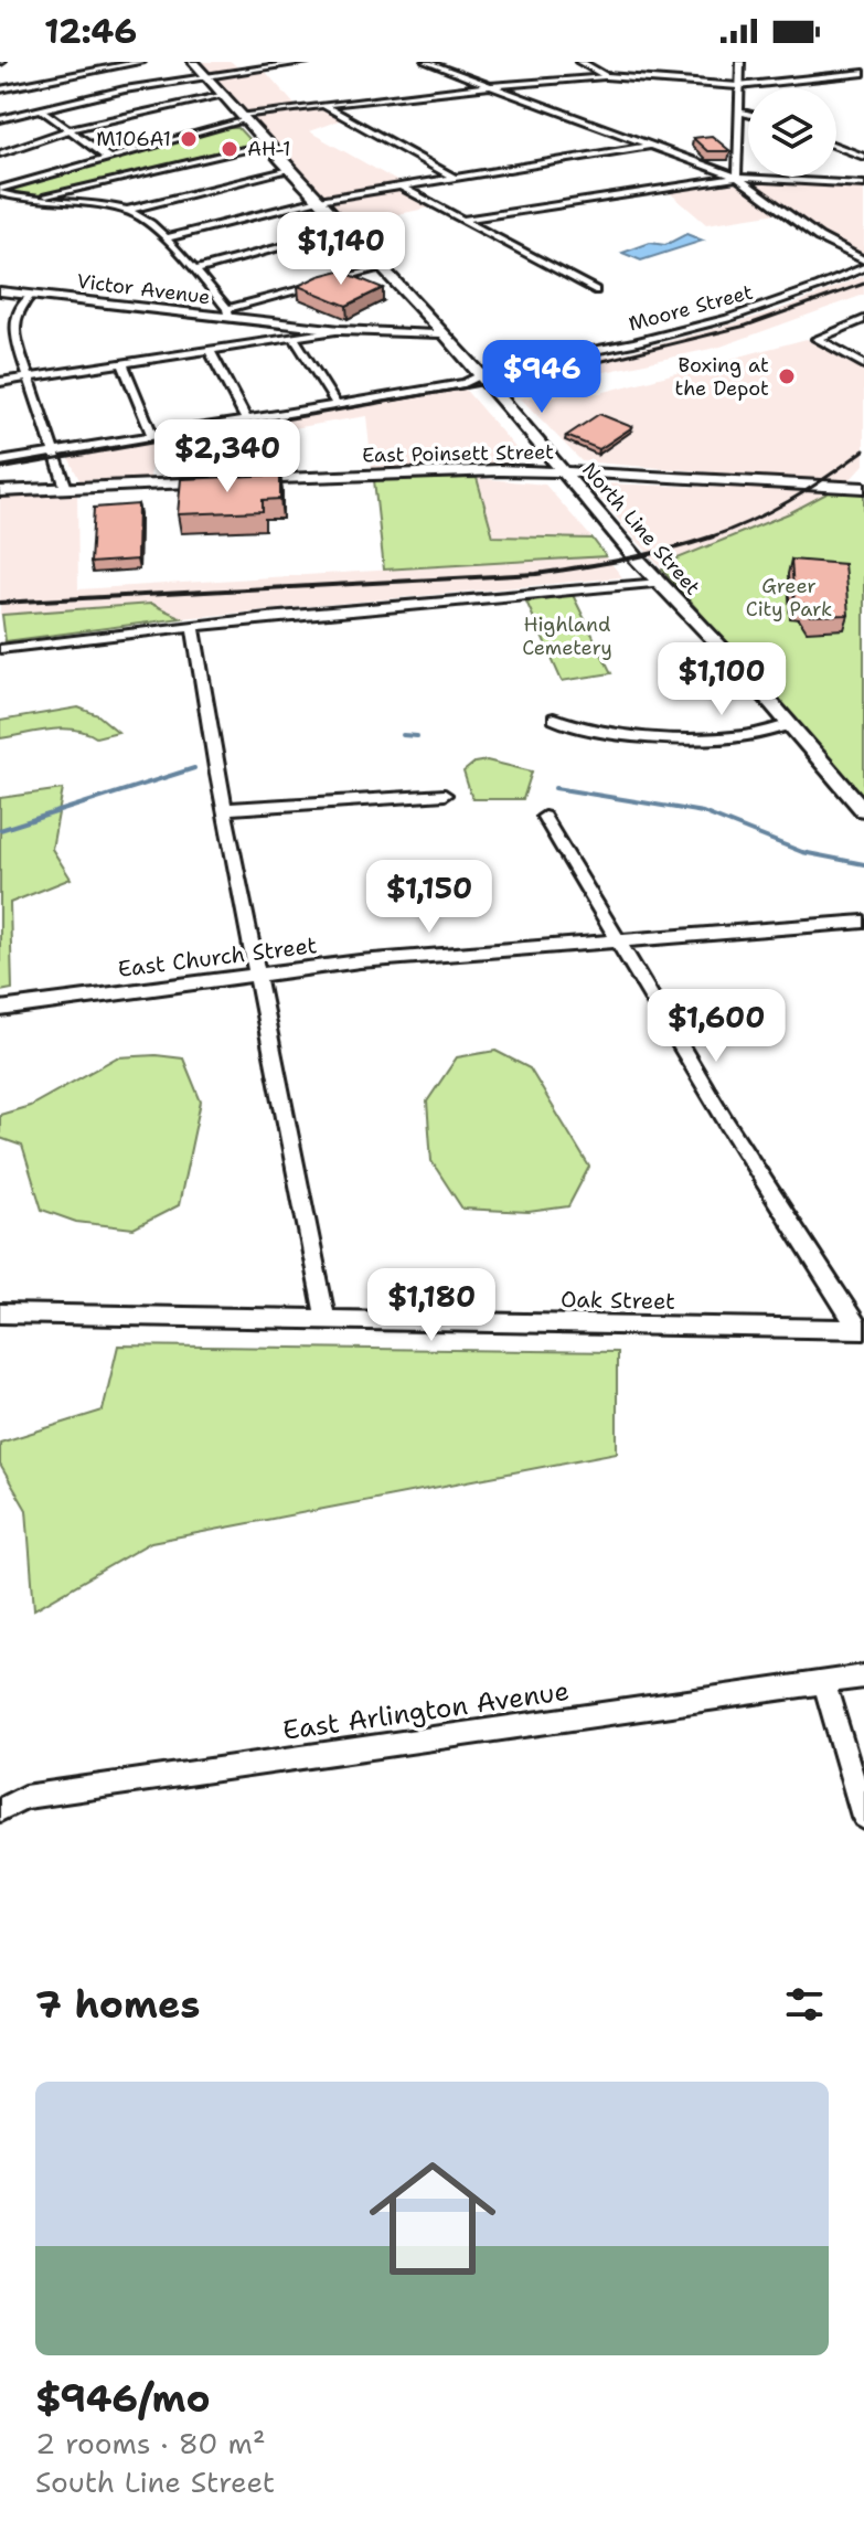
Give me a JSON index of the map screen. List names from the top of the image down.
{
  "streets": {
    "main road": ["Victor Avenue", "East Poinsett Street", "North Line Street"],
    "street": [
      "Moore Street",
      "East Church Street",
      "Oak Street",
      "East Arlington Avenue"
    ]
  },
  "crossings": [
    ["Victor Avenue", "North Line Street"],
    ["Moore Street", "North Line Street"],
    ["East Poinsett Street", "North Line Street"]
  ],
  "parks": ["Greer City Park", "Highland Cemetery"],
  "places": ["M106A1", "AH-1", "Boxing at the Depot"],
  "page": {
    "status": "12:46",
    "price": [
      "$1,140",
      "$946",
      "$2,340",
      "$1,100",
      "$1,150",
      "$1,600",
      "$1,180"
    ],
    "heading": "7 homes",
    "list": [
      {
        "name": "$946/mo",
        "note": "2 rooms · 80 m² · South Line Street"
      }
    ]
  }
}
